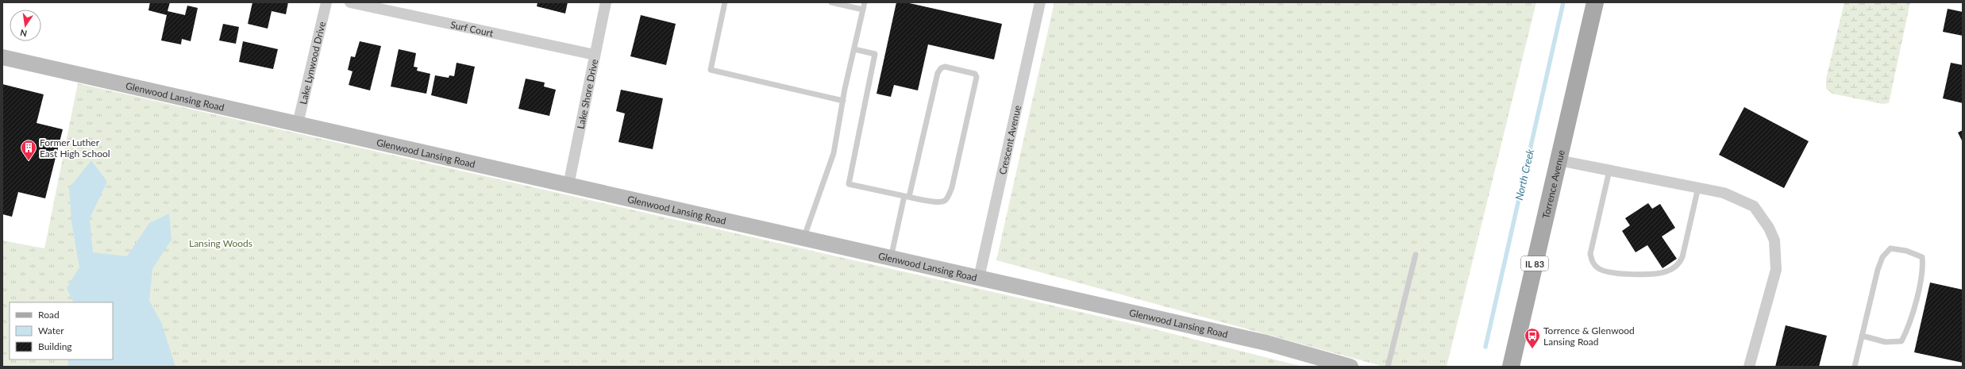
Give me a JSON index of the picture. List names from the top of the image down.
{
  "streets": {
    "main road": ["Glenwood Lansing Road", "Torrence Avenue", "IL 83"],
    "street": [
      "Surf Court",
      "Lake Lynwood Drive",
      "Lake Shore Drive",
      "Crescent Avenue"
    ]
  },
  "crossings": [
    ["Surf Court", "Lake Shore Drive"],
    ["Lake Lynwood Drive", "Glenwood Lansing Road"],
    ["Lake Shore Drive", "Glenwood Lansing Road"],
    ["Glenwood Lansing Road", "Crescent Avenue"]
  ],
  "water": ["North Creek"],
  "parks": ["Lansing Woods"],
  "places": {
    "building": ["Former Luther East High School"],
    "bus stop": ["Torrence & Glenwood Lansing Road"]
  },
  "legend": ["Road", "Water", "Building"],
  "north": "bottom"
}
